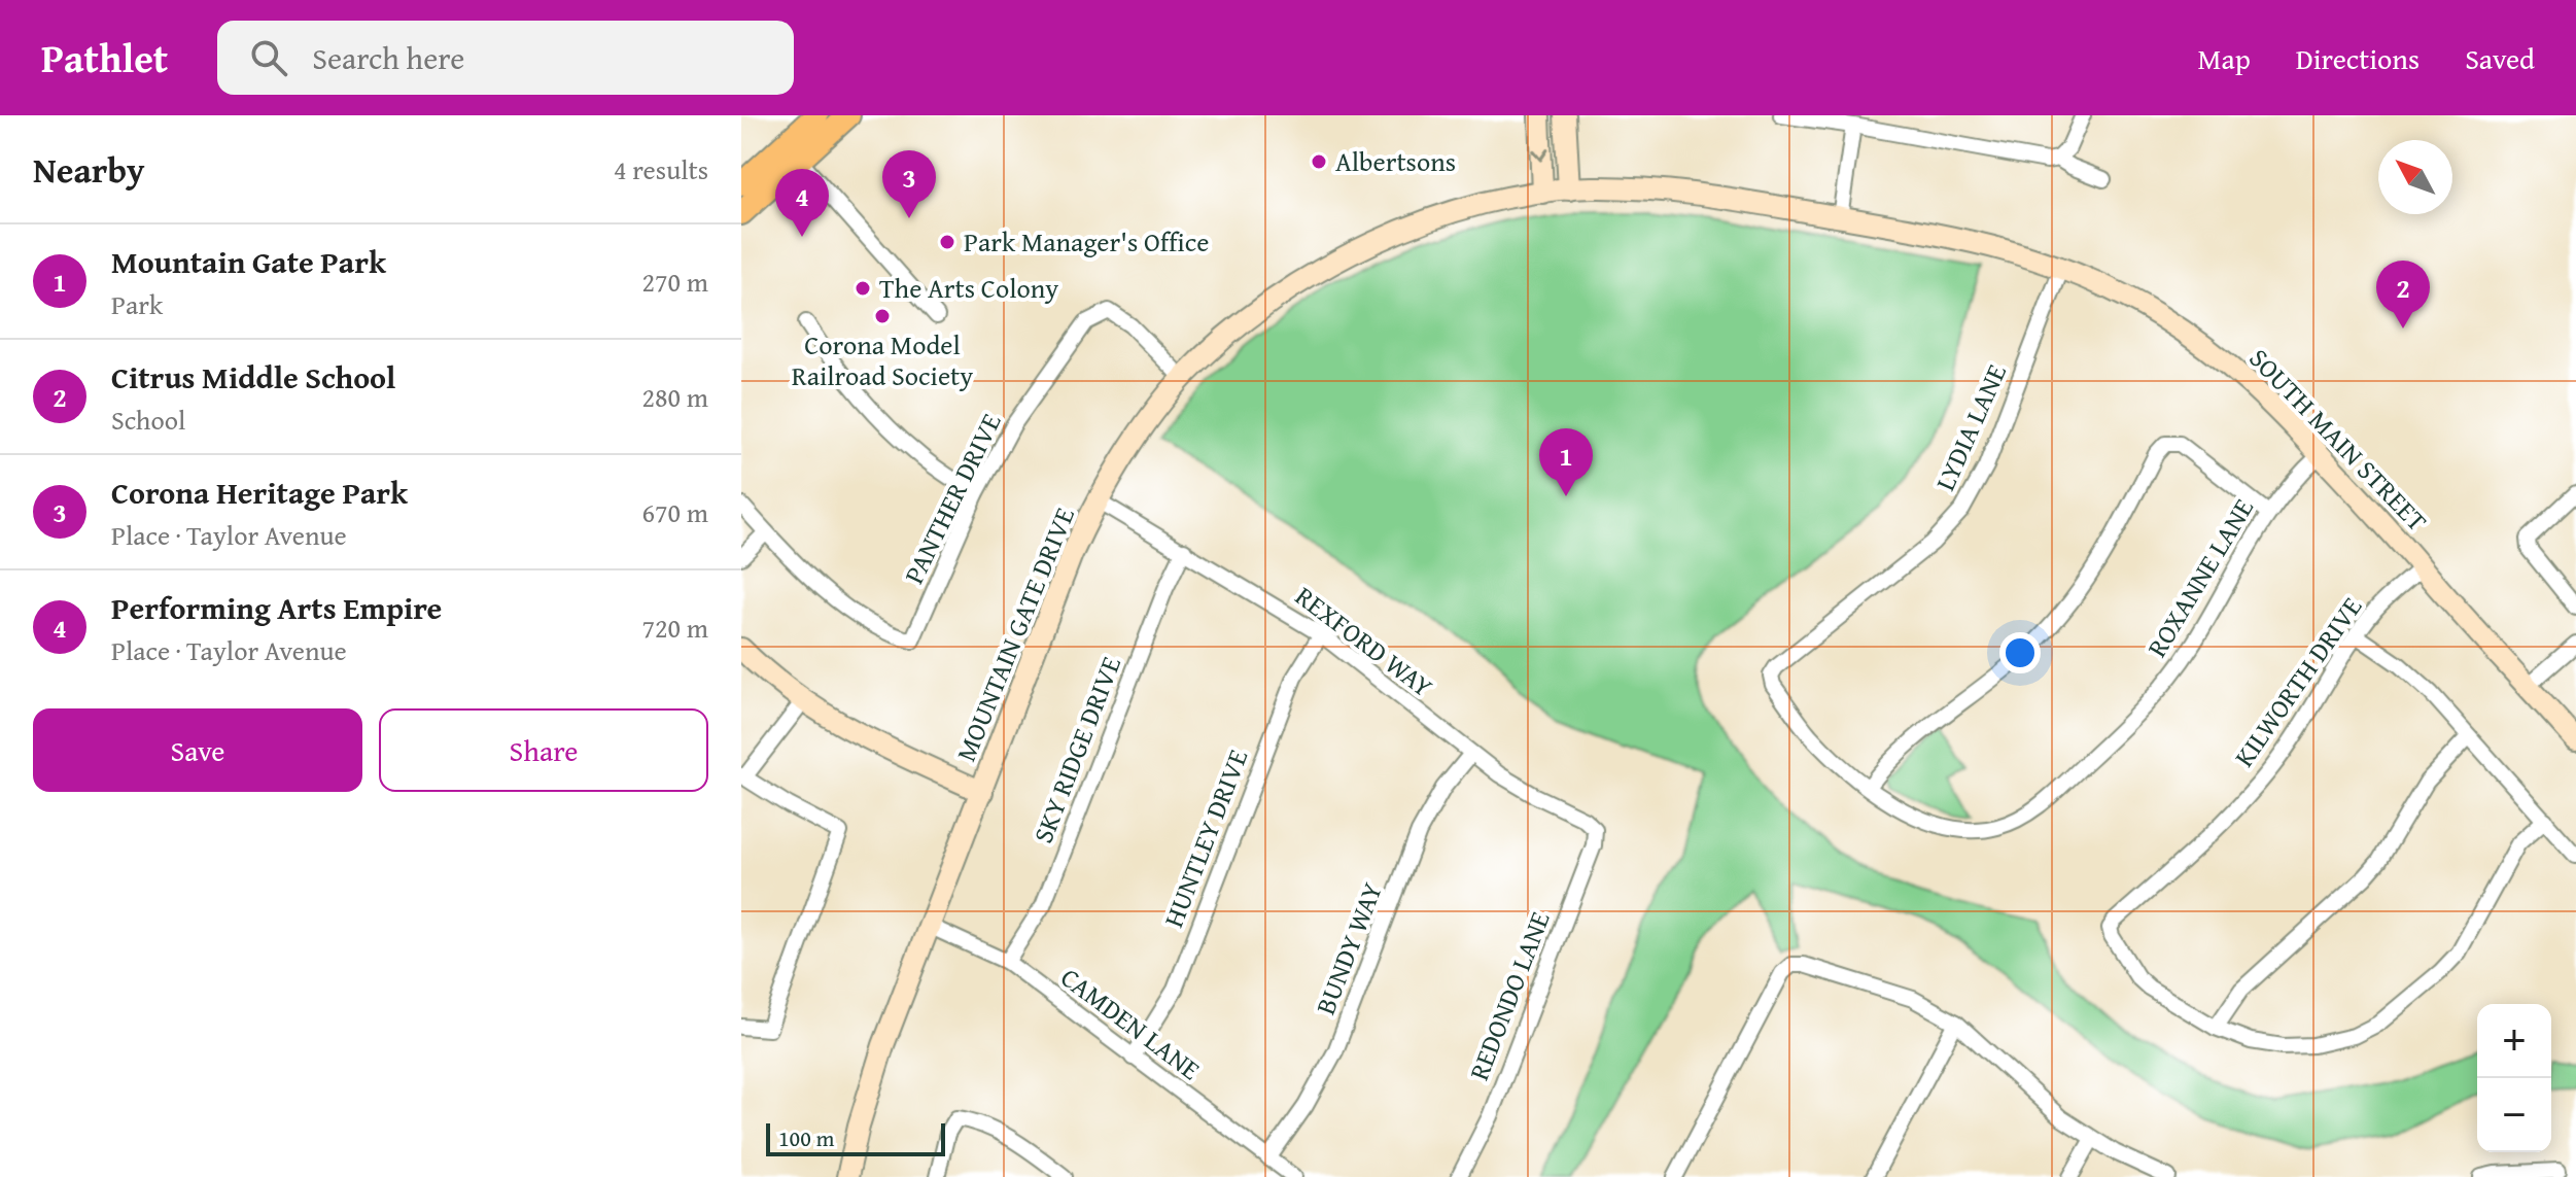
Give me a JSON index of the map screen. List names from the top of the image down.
{
  "streets": {
    "main road": ["SOUTH MAIN STREET", "MOUNTAIN GATE DRIVE"],
    "street": [
      "LYDIA LANE",
      "PANTHER DRIVE",
      "ROXANNE LANE",
      "REXFORD WAY",
      "KILWORTH DRIVE",
      "SKY RIDGE DRIVE",
      "HUNTLEY DRIVE",
      "BUNDY WAY",
      "REDONDO LANE",
      "CAMDEN LANE"
    ]
  },
  "crossings": [
    ["LYDIA LANE", "SOUTH MAIN STREET"],
    ["LYDIA LANE", "ROXANNE LANE"],
    ["SOUTH MAIN STREET", "ROXANNE LANE"],
    ["SOUTH MAIN STREET", "MOUNTAIN GATE DRIVE"],
    ["SOUTH MAIN STREET", "KILWORTH DRIVE"],
    ["PANTHER DRIVE", "MOUNTAIN GATE DRIVE"],
    ["MOUNTAIN GATE DRIVE", "REXFORD WAY"],
    ["MOUNTAIN GATE DRIVE", "CAMDEN LANE"],
    ["REXFORD WAY", "SKY RIDGE DRIVE"],
    ["REXFORD WAY", "HUNTLEY DRIVE"],
    ["REXFORD WAY", "BUNDY WAY"],
    ["REXFORD WAY", "REDONDO LANE"],
    ["SKY RIDGE DRIVE", "CAMDEN LANE"],
    ["HUNTLEY DRIVE", "CAMDEN LANE"],
    ["BUNDY WAY", "CAMDEN LANE"]
  ],
  "places": [
    "Albertsons",
    "Park Manager's Office",
    "The Arts Colony",
    "Corona Model Railroad Society"
  ],
  "scale_bar": "100 m",
  "north": "top left",
  "page": {
    "header": "Pathlet",
    "search": "Search here",
    "nav": ["Map", "Directions", "Saved"],
    "heading": ["Nearby", "4 results"],
    "pins": [
      "3",
      "4",
      "2",
      "1"
    ],
    "list": [
      {
        "mark": "1",
        "name": "Mountain Gate Park",
        "note": "Park",
        "value": "270 m"
      },
      {
        "mark": "2",
        "name": "Citrus Middle School",
        "note": "School",
        "value": "280 m"
      },
      {
        "mark": "3",
        "name": "Corona Heritage Park",
        "note": "Place · Taylor Avenue",
        "value": "670 m"
      },
      {
        "mark": "4",
        "name": "Performing Arts Empire",
        "note": "Place · Taylor Avenue",
        "value": "720 m"
      }
    ],
    "buttons": ["Save", "Share"],
    "map_buttons": ["+", "−"],
    "scale": "100 m"
  }
}
